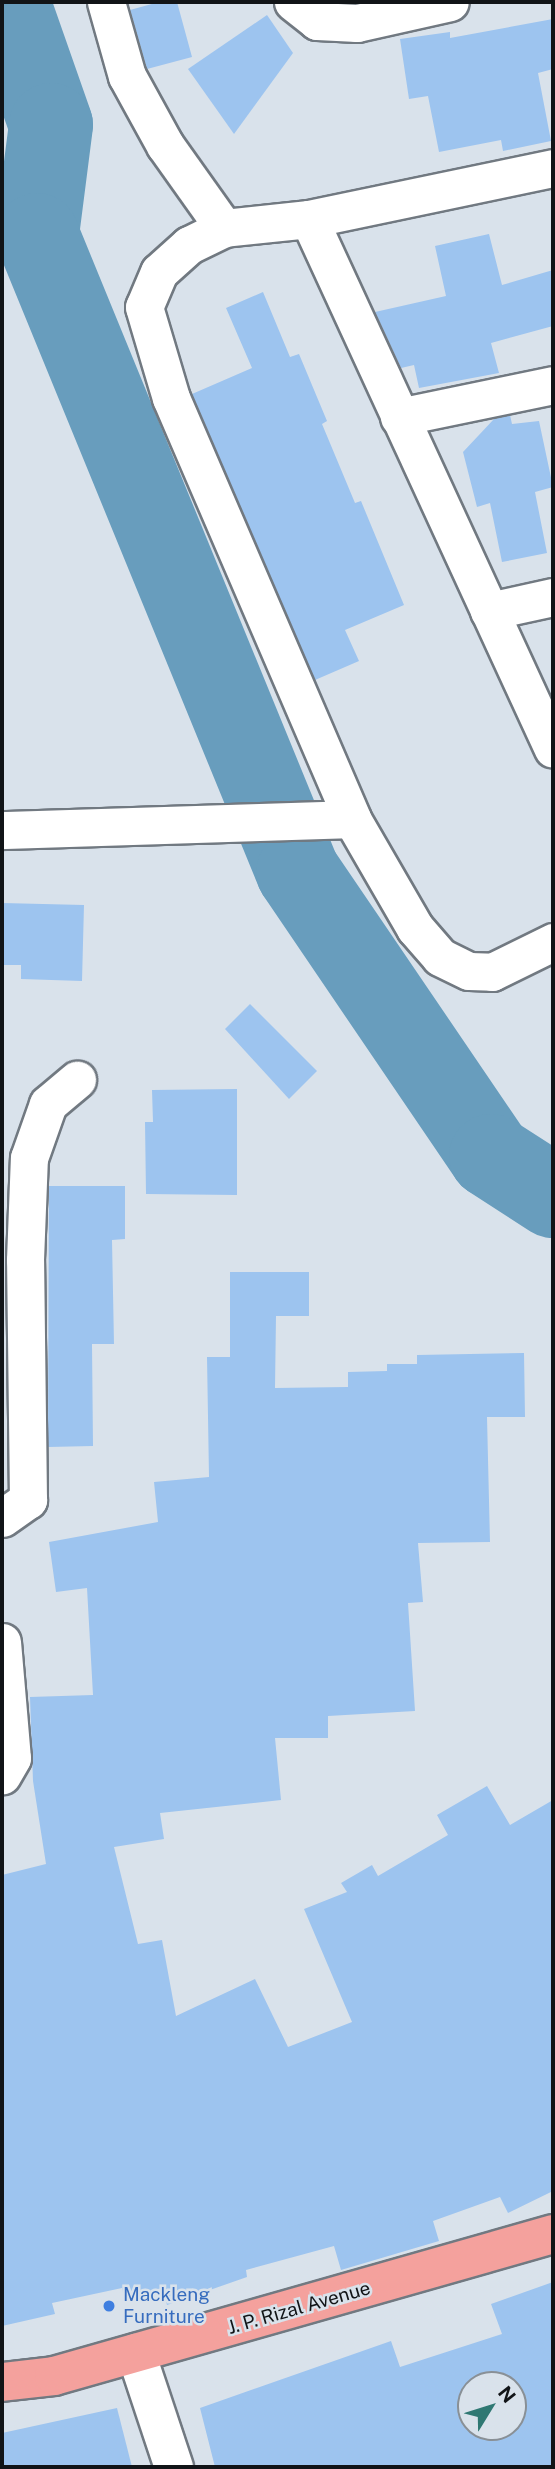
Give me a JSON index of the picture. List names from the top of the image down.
{
  "streets": {
    "main road": ["J. P. Rizal Avenue"]
  },
  "places": ["Mackleng Furniture"],
  "north": "top right"
}
